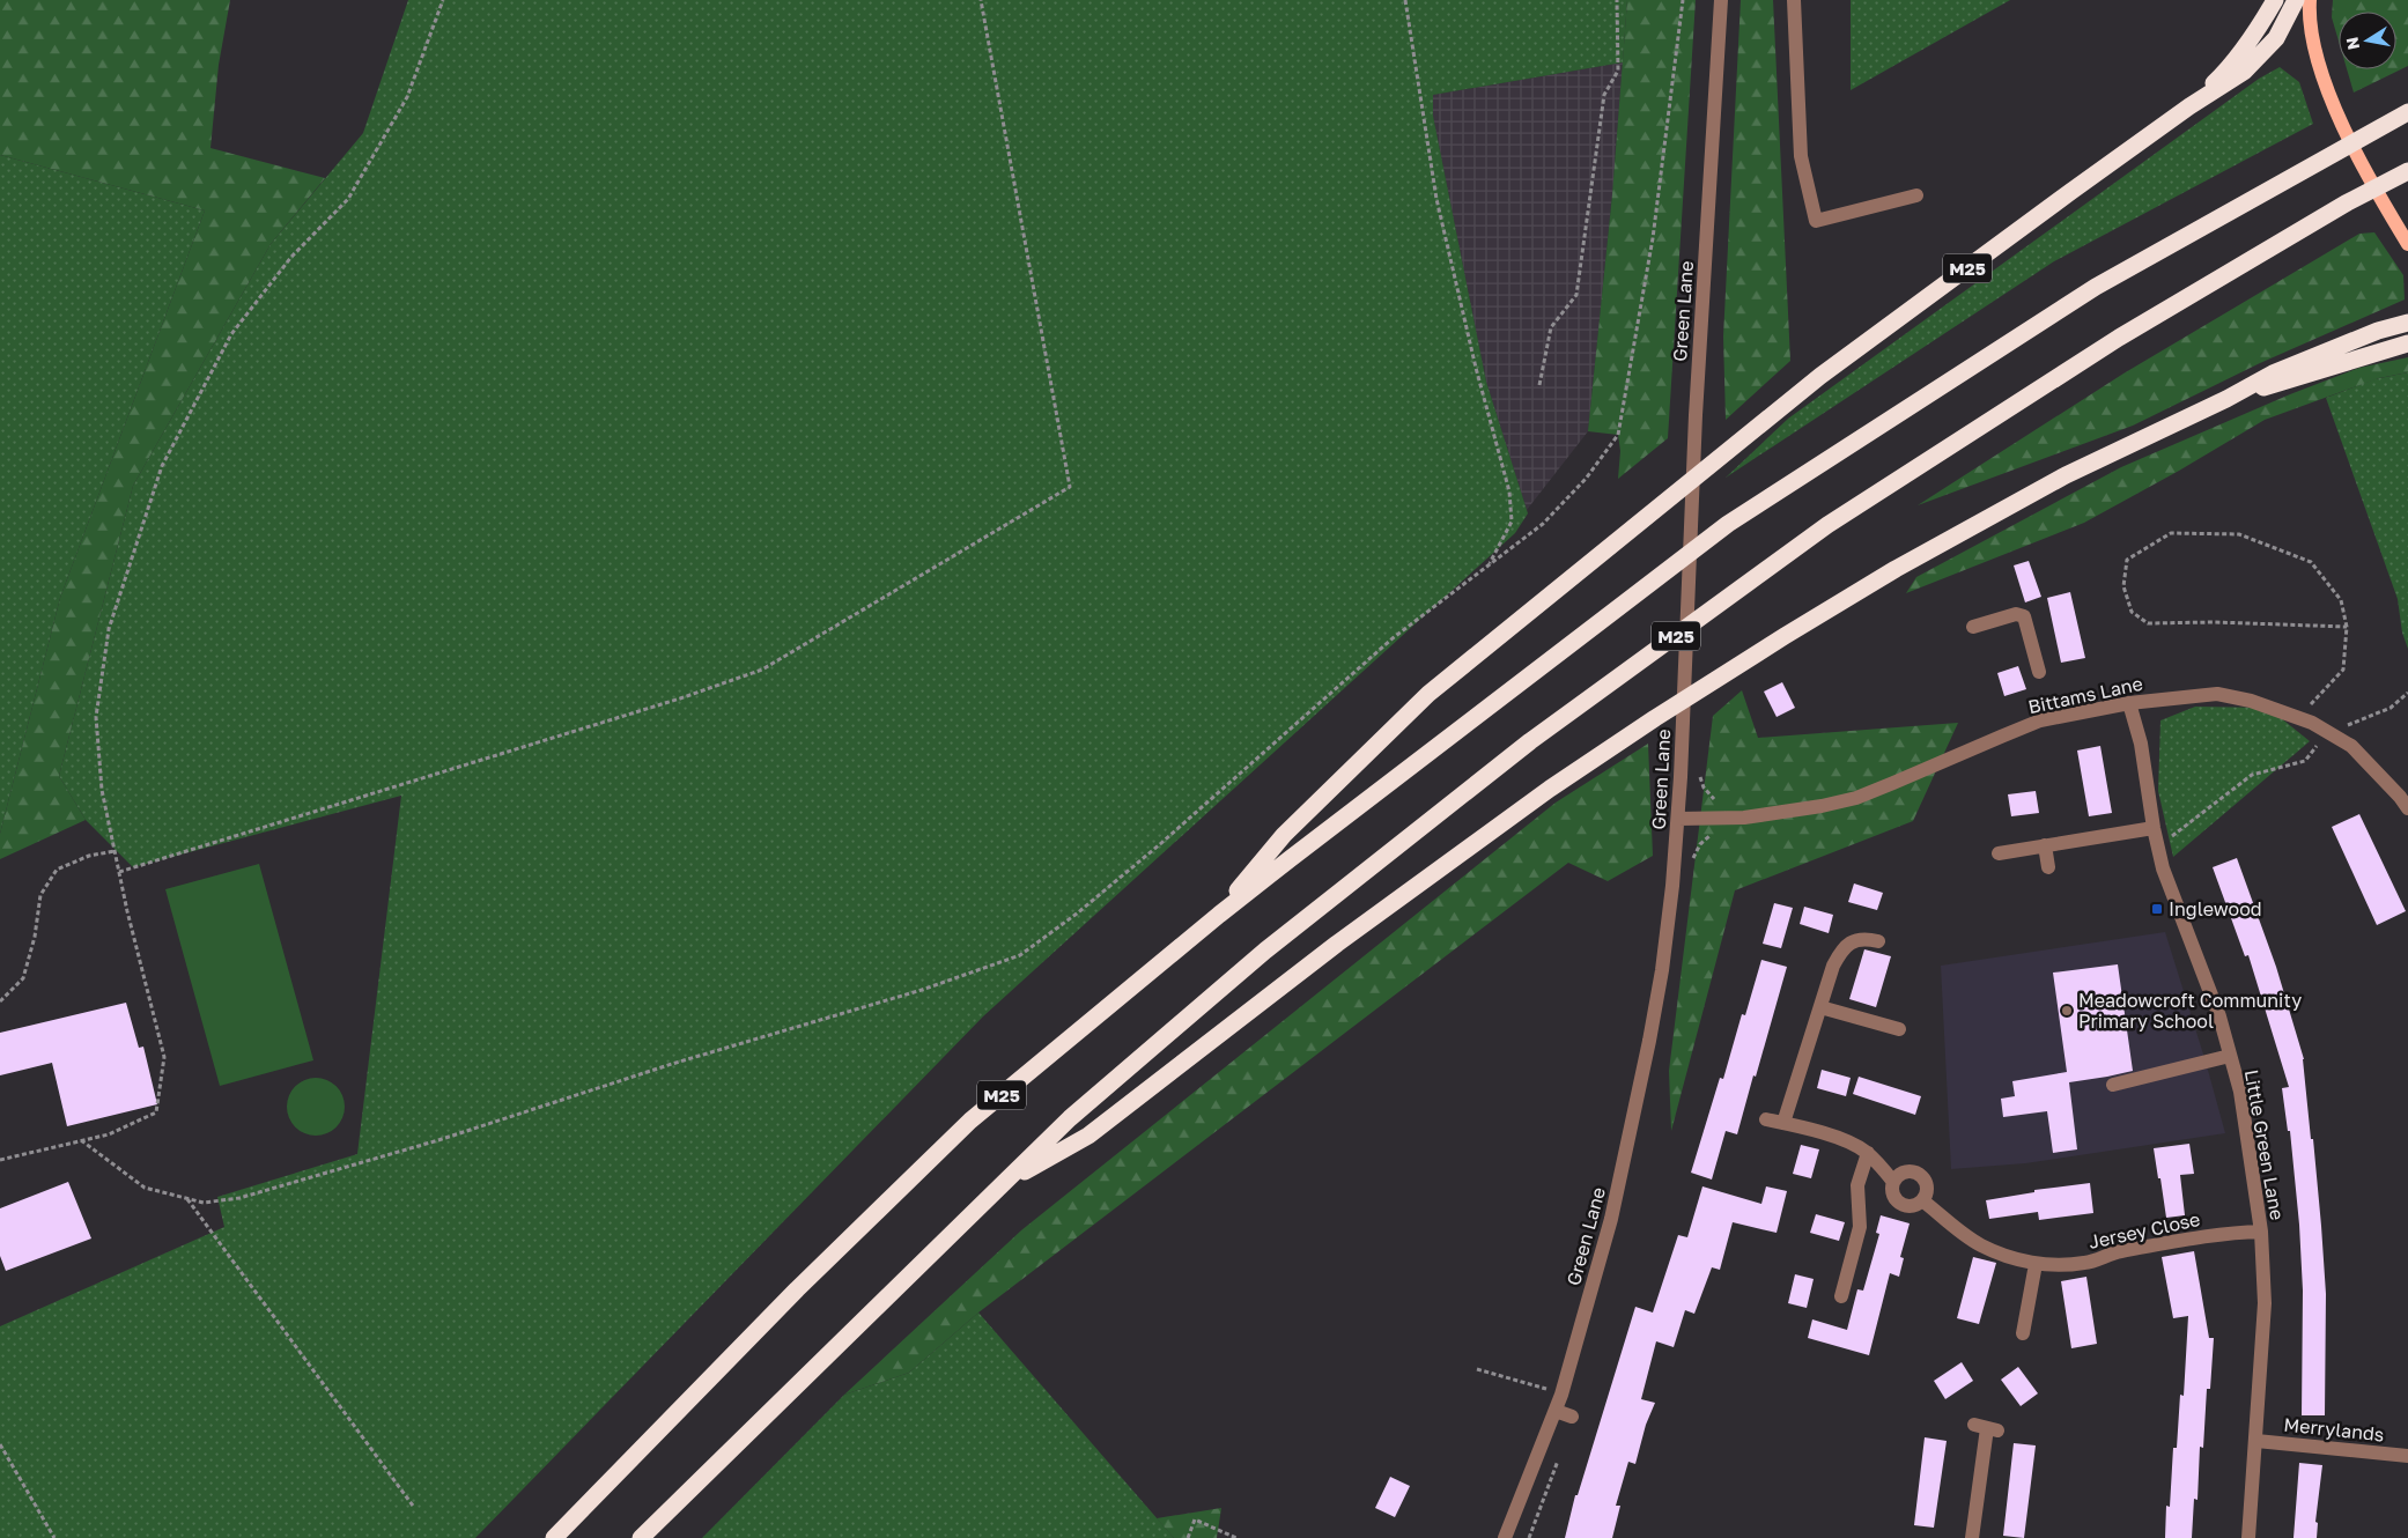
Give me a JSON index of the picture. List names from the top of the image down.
{
  "streets": {
    "highway": ["M25"],
    "street": [
      "Green Lane",
      "Bittams Lane",
      "Little Green Lane",
      "Jersey Close",
      "Merrylands"
    ]
  },
  "crossings": [
    ["Green Lane", "Bittams Lane"],
    ["Bittams Lane", "Little Green Lane"],
    ["Little Green Lane", "Jersey Close"],
    ["Little Green Lane", "Merrylands"]
  ],
  "places": {
    "transit": ["Inglewood"],
    "other": ["Meadowcroft Community Primary School"]
  },
  "north": "left"
}
